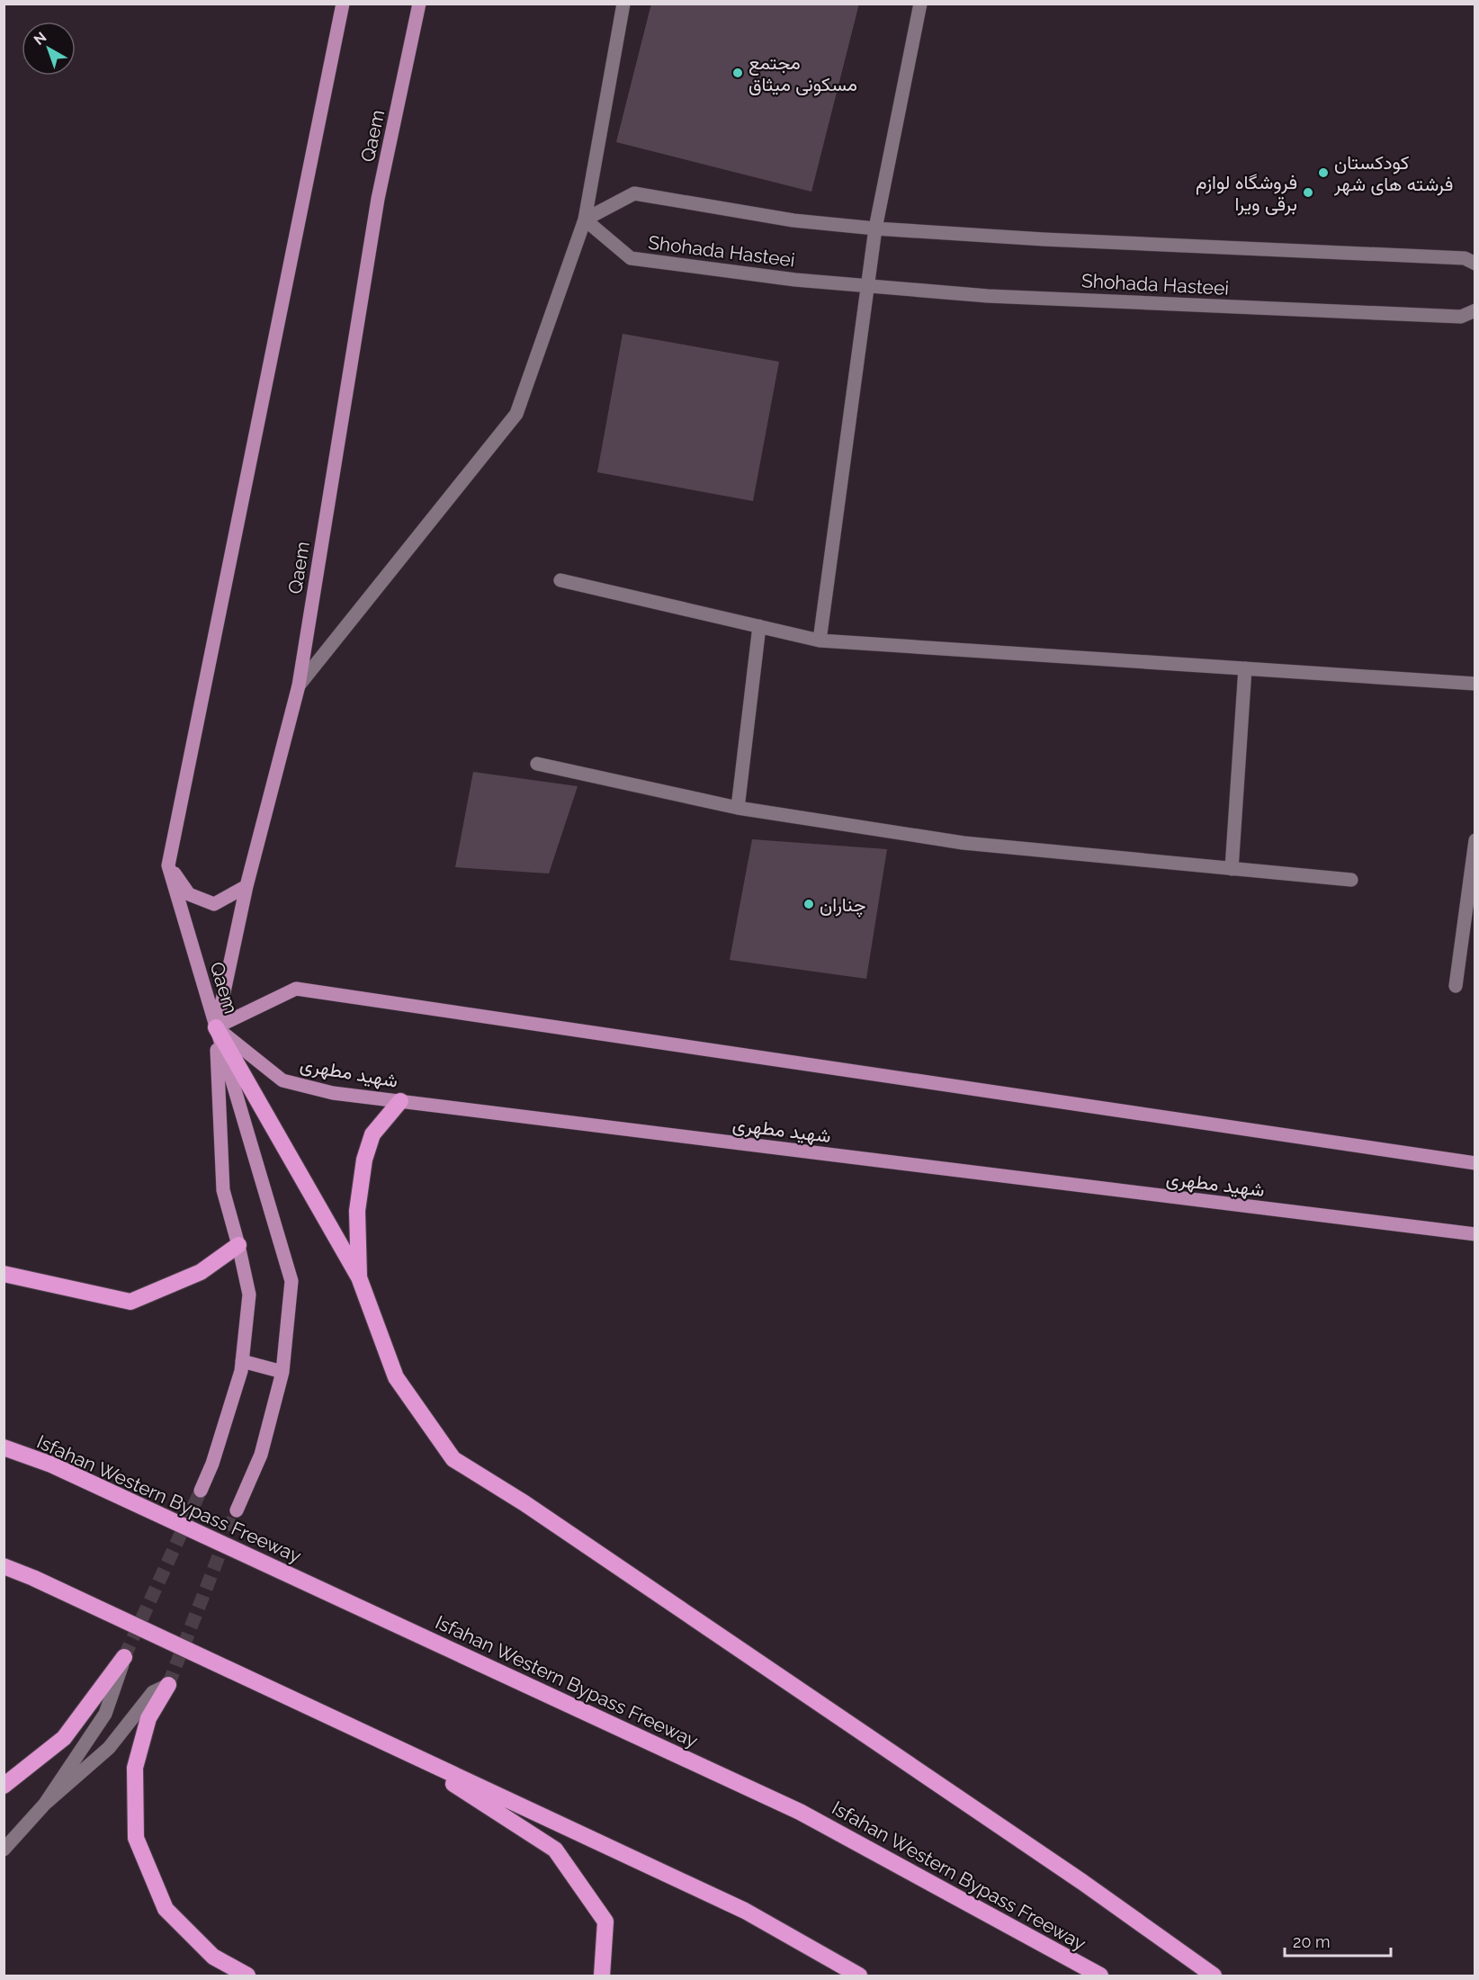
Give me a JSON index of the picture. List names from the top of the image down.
{
  "streets": {
    "highway": ["Isfahan Western Bypass Freeway"],
    "main road": ["Qaem", "شهید مطهری"],
    "street": ["Shohada Hasteei"]
  },
  "crossings": [
    ["Qaem", "شهید مطهری"]
  ],
  "places": [
    "مجتمع مسکونی میثاق",
    "کودکستان فرشته های شهر",
    "فروشگاه لوازم برقی ویرا",
    "چناران"
  ],
  "scale_bar": "20 m",
  "north": "top left"
}
